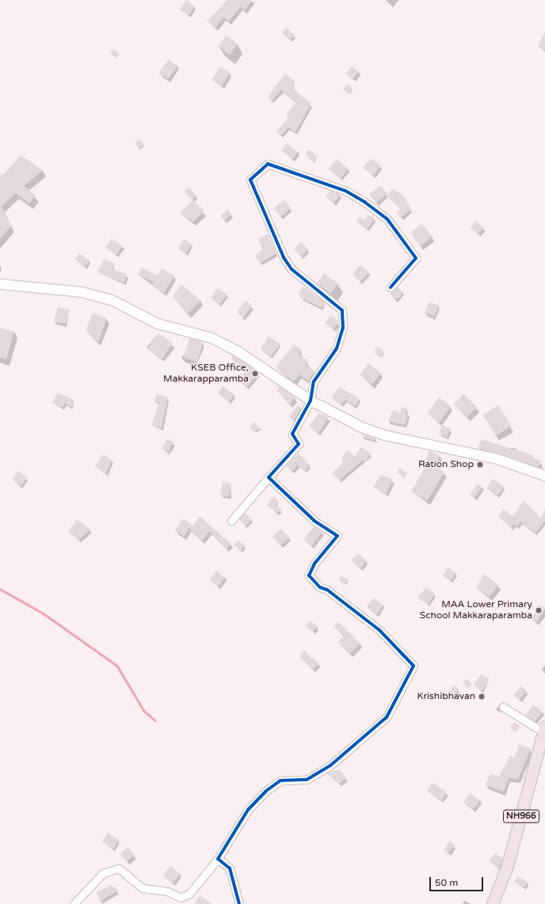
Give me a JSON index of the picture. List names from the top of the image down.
{
  "streets": {
    "highway": ["NH966"]
  },
  "places": [
    "KSEB Office, Makkarapparamba",
    "Ration Shop",
    "MAA Lower Primary School Makkaraparamba",
    "Krishibhavan"
  ],
  "scale_bar": "50 m"
}
